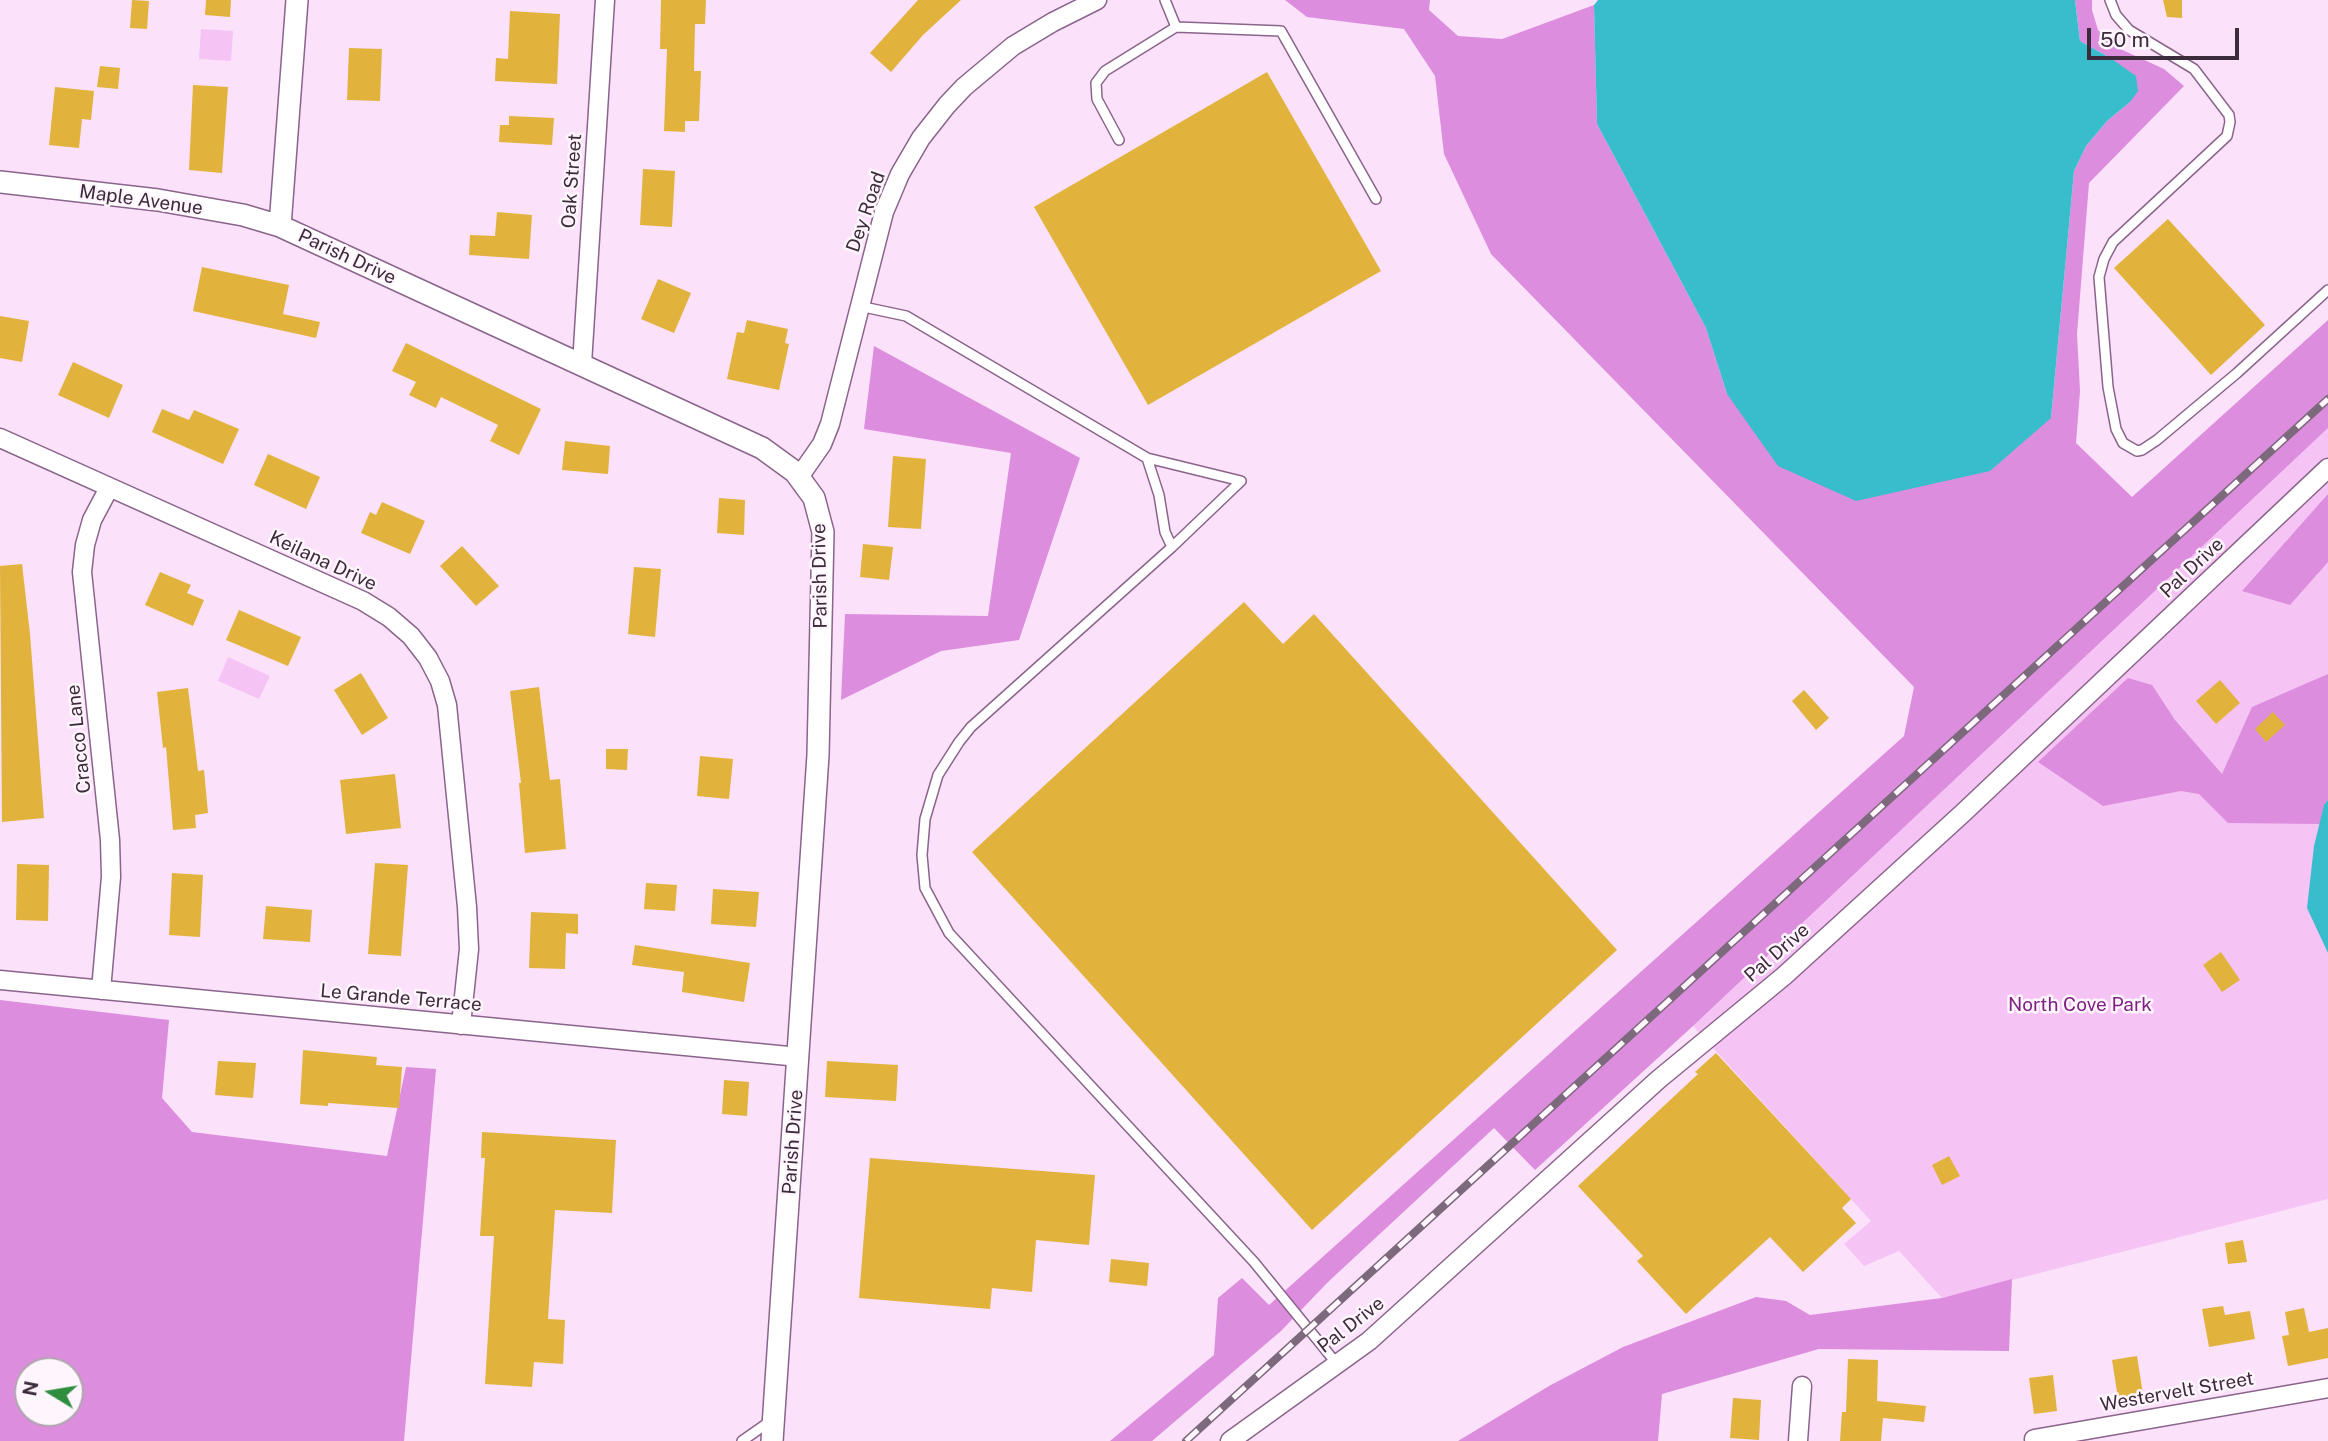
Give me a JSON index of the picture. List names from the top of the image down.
{
  "streets": {
    "street": [
      "Oak Street",
      "Maple Avenue",
      "Dey Road",
      "Parish Drive",
      "Keilana Drive",
      "Pal Drive",
      "Cracco Lane",
      "Le Grande Terrace",
      "Westervelt Street"
    ]
  },
  "crossings": [
    ["Oak Street", "Parish Drive"],
    ["Maple Avenue", "Parish Drive"],
    ["Dey Road", "Parish Drive"],
    ["Parish Drive", "Le Grande Terrace"],
    ["Keilana Drive", "Cracco Lane"],
    ["Keilana Drive", "Le Grande Terrace"],
    ["Cracco Lane", "Le Grande Terrace"]
  ],
  "parks": ["North Cove Park"],
  "scale_bar": "50 m",
  "north": "left"
}
